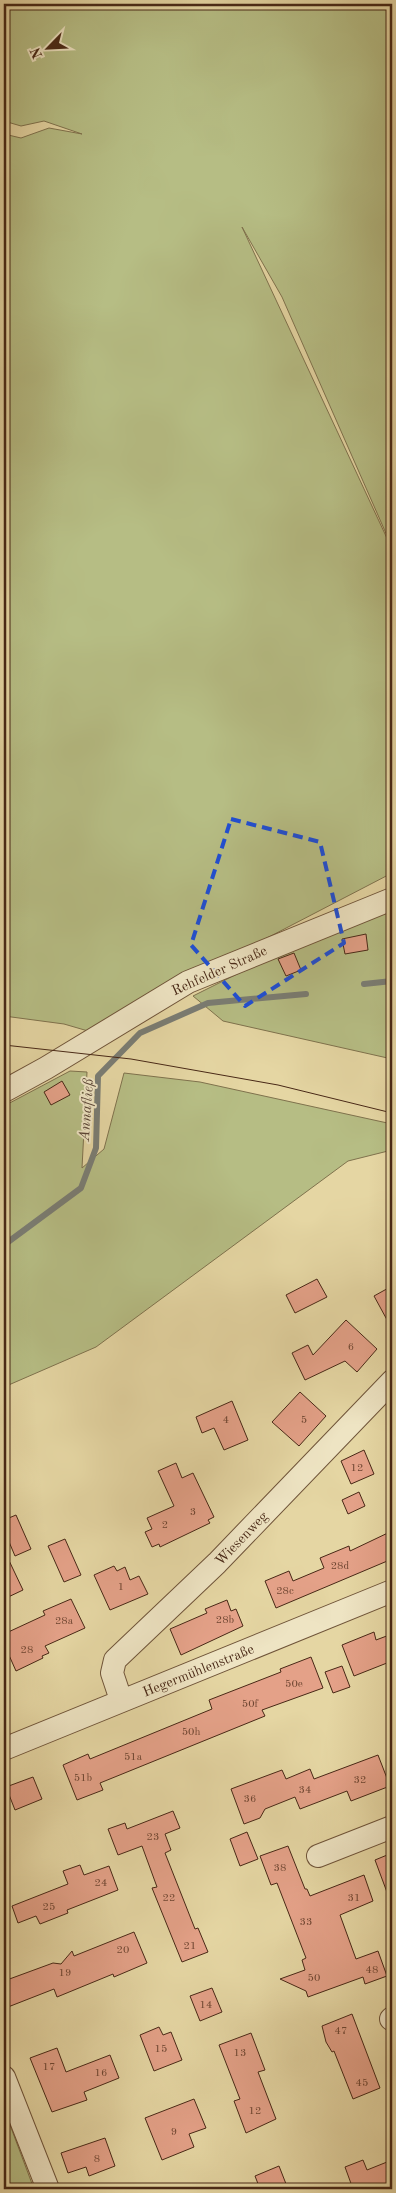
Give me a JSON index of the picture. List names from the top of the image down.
{
  "streets": {
    "street": ["Rehfelder Straße", "Wiesenweg", "Hegermühlenstraße"]
  },
  "crossings": [
    ["Wiesenweg", "Hegermühlenstraße"]
  ],
  "water": ["Annafließ"],
  "house_numbers": [
    "6",
    "4",
    "5",
    "12",
    "3",
    "2",
    "28d",
    "1",
    "28c",
    "28b",
    "28a",
    "28",
    "50e",
    "50f",
    "50h",
    "51a",
    "51b",
    "32",
    "34",
    "36",
    "23",
    "38",
    "24",
    "22",
    "31",
    "25",
    "33",
    "21",
    "20",
    "48",
    "19",
    "50",
    "14",
    "47",
    "15",
    "13",
    "17",
    "16",
    "45",
    "12",
    "9",
    "8"
  ],
  "north": "bottom left"
}
